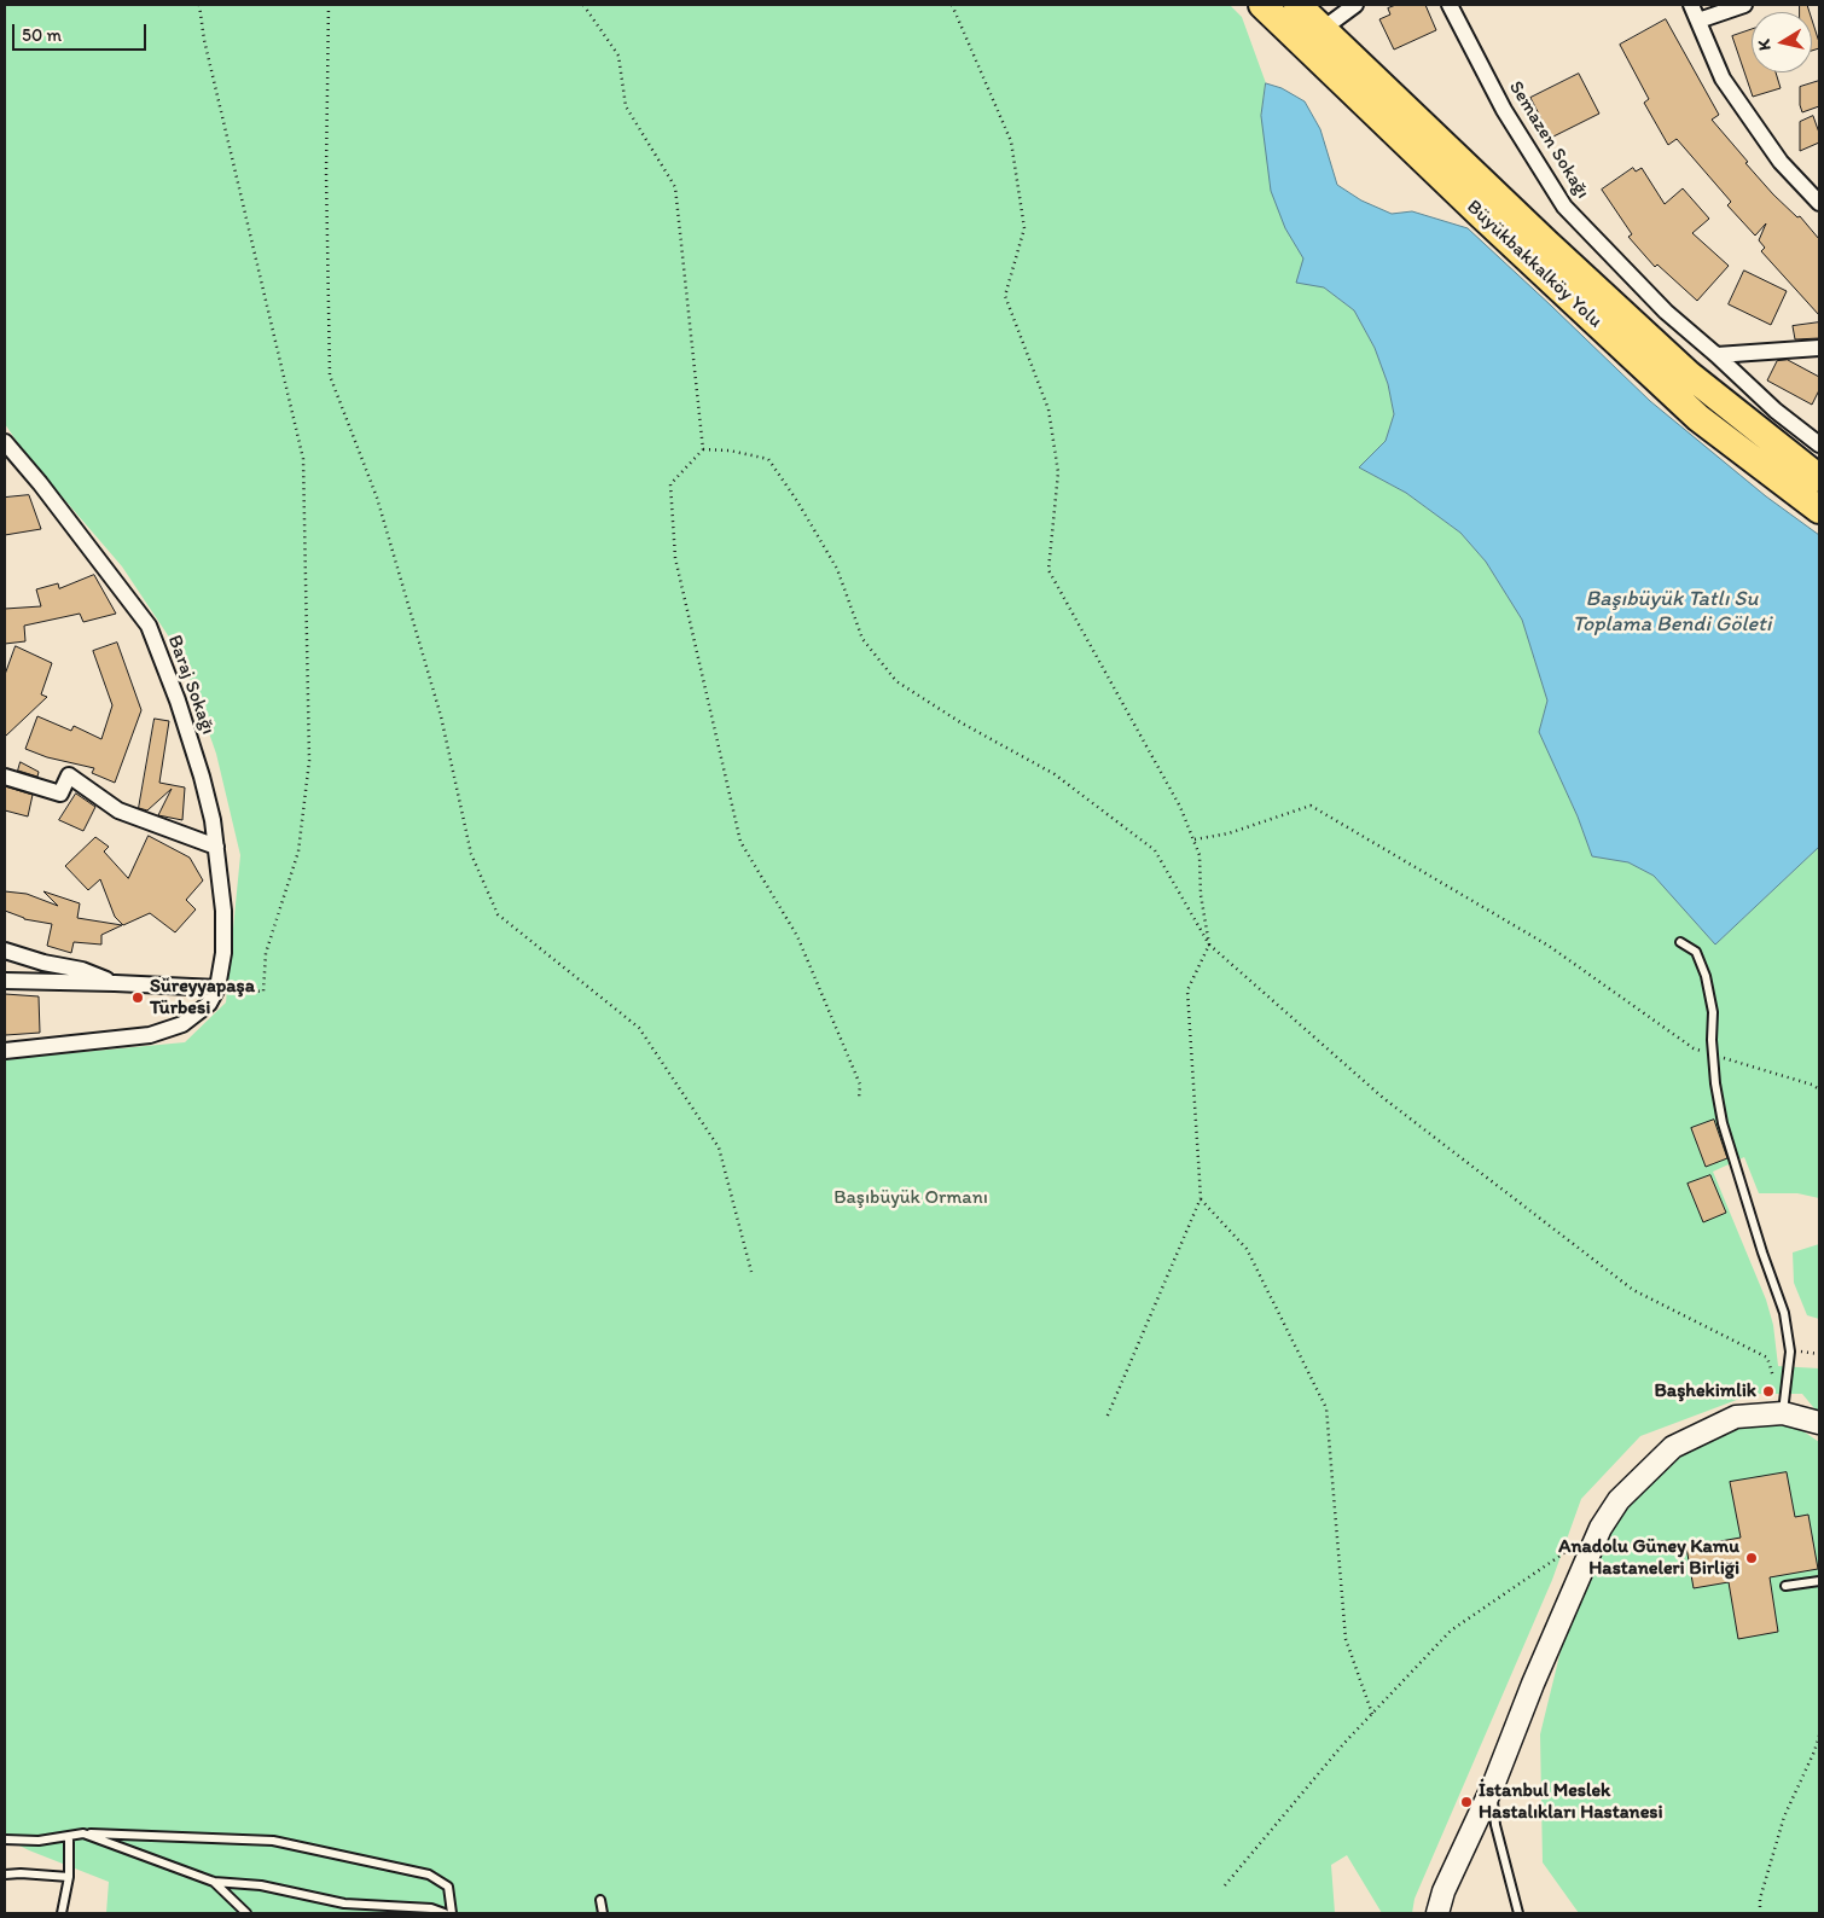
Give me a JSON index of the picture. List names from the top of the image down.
{
  "streets": {
    "highway": ["Büyükbakkalköy Yolu"],
    "street": ["Semazen Sokağı", "Baraj Sokağı"]
  },
  "water": ["Başıbüyük Tatlı Su Toplama Bendi Göleti"],
  "parks": ["Başıbüyük Ormanı"],
  "places": [
    "Süreyyapaşa Türbesi",
    "Başhekimlik",
    "Anadolu Güney Kamu Hastaneleri Birliği",
    "İstanbul Meslek Hastalıkları Hastanesi"
  ],
  "scale_bar": "50 m",
  "north": "left"
}
